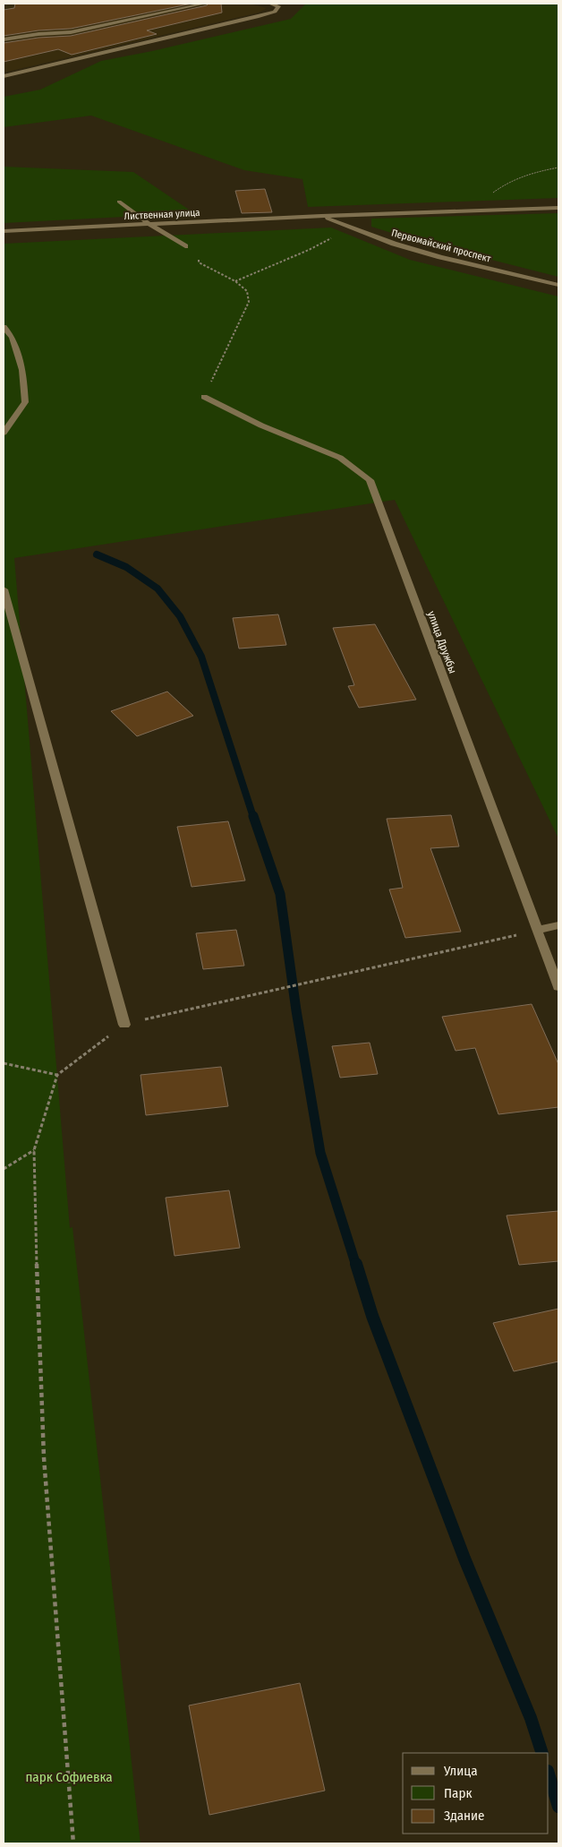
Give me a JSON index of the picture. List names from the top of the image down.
{
  "streets": {
    "street": ["Лиственная улица", "Первомайский проспект", "улица Дружбы"]
  },
  "crossings": [
    ["Лиственная улица", "Первомайский проспект"]
  ],
  "parks": ["парк Софиевка"],
  "legend": ["Улица", "Парк", "Здание"]
}
